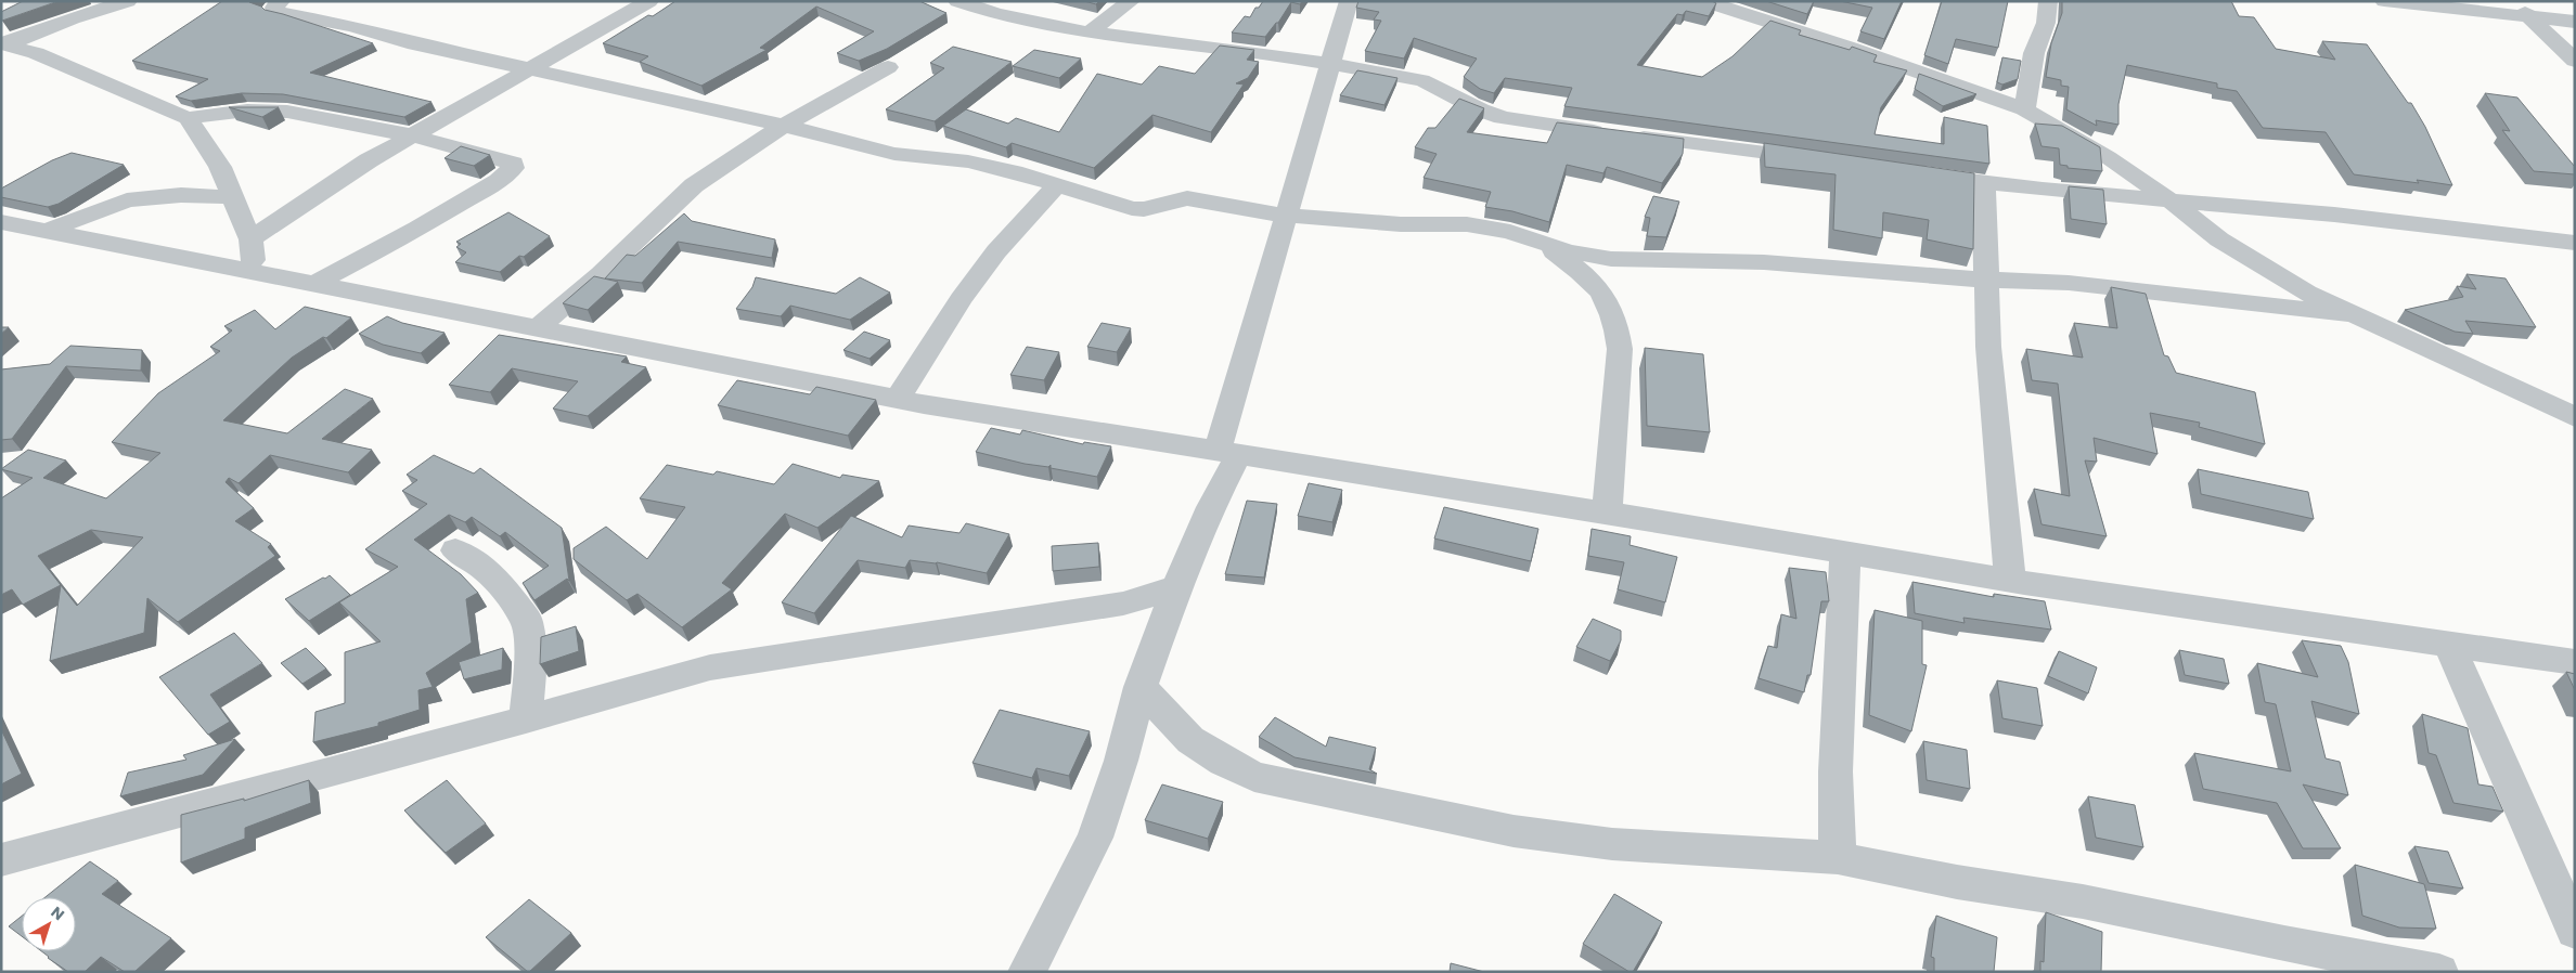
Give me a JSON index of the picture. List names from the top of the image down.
{
  "north": "top right"
}
